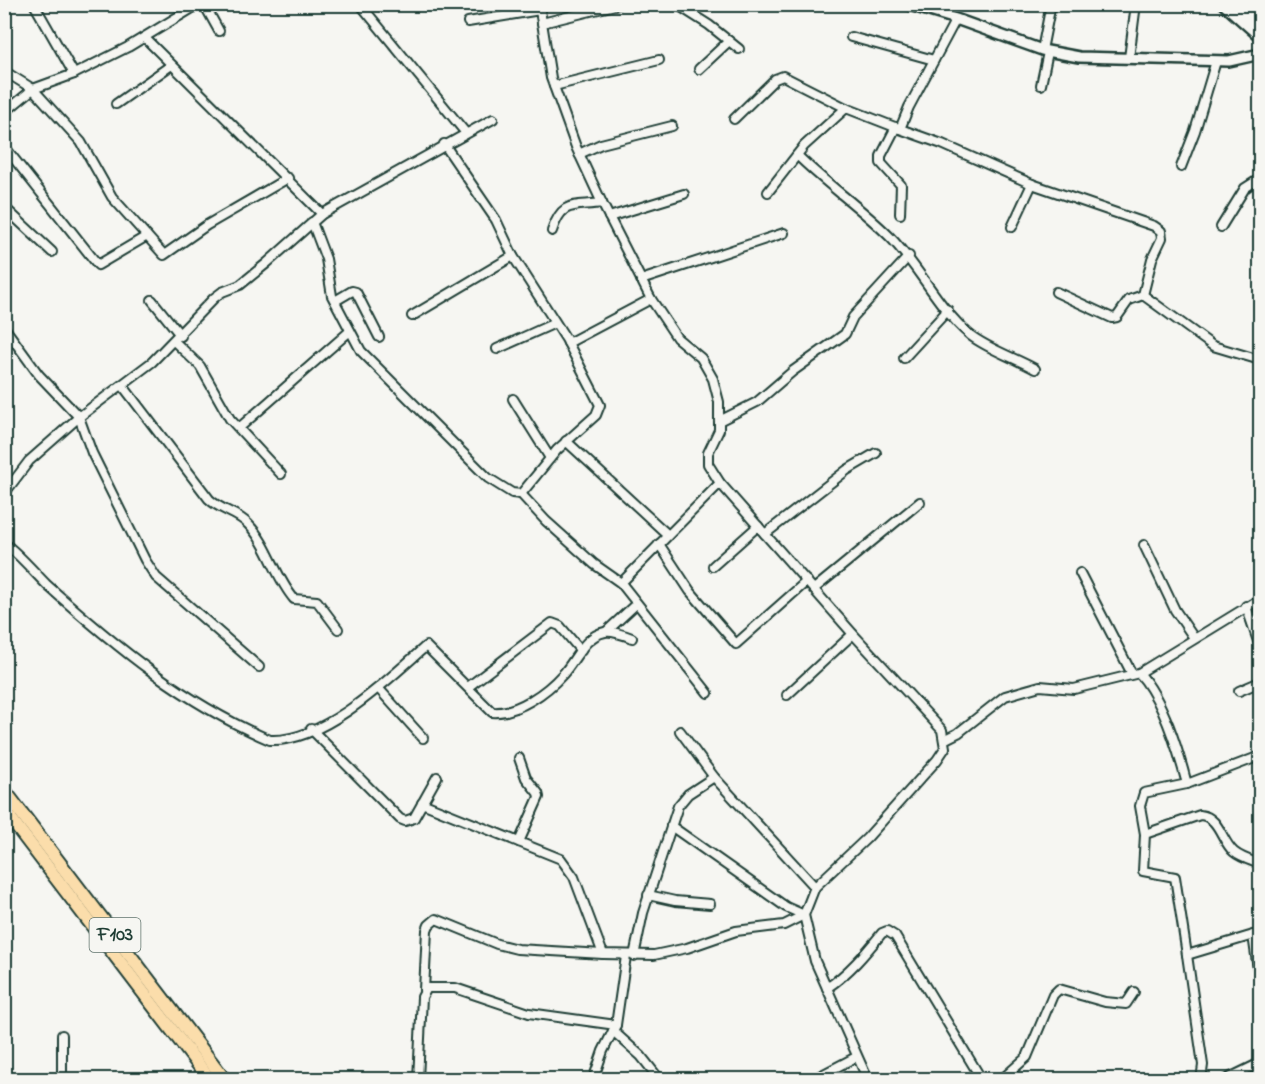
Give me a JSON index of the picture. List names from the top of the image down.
{
  "streets": {
    "main road": ["F103"]
  }
}
